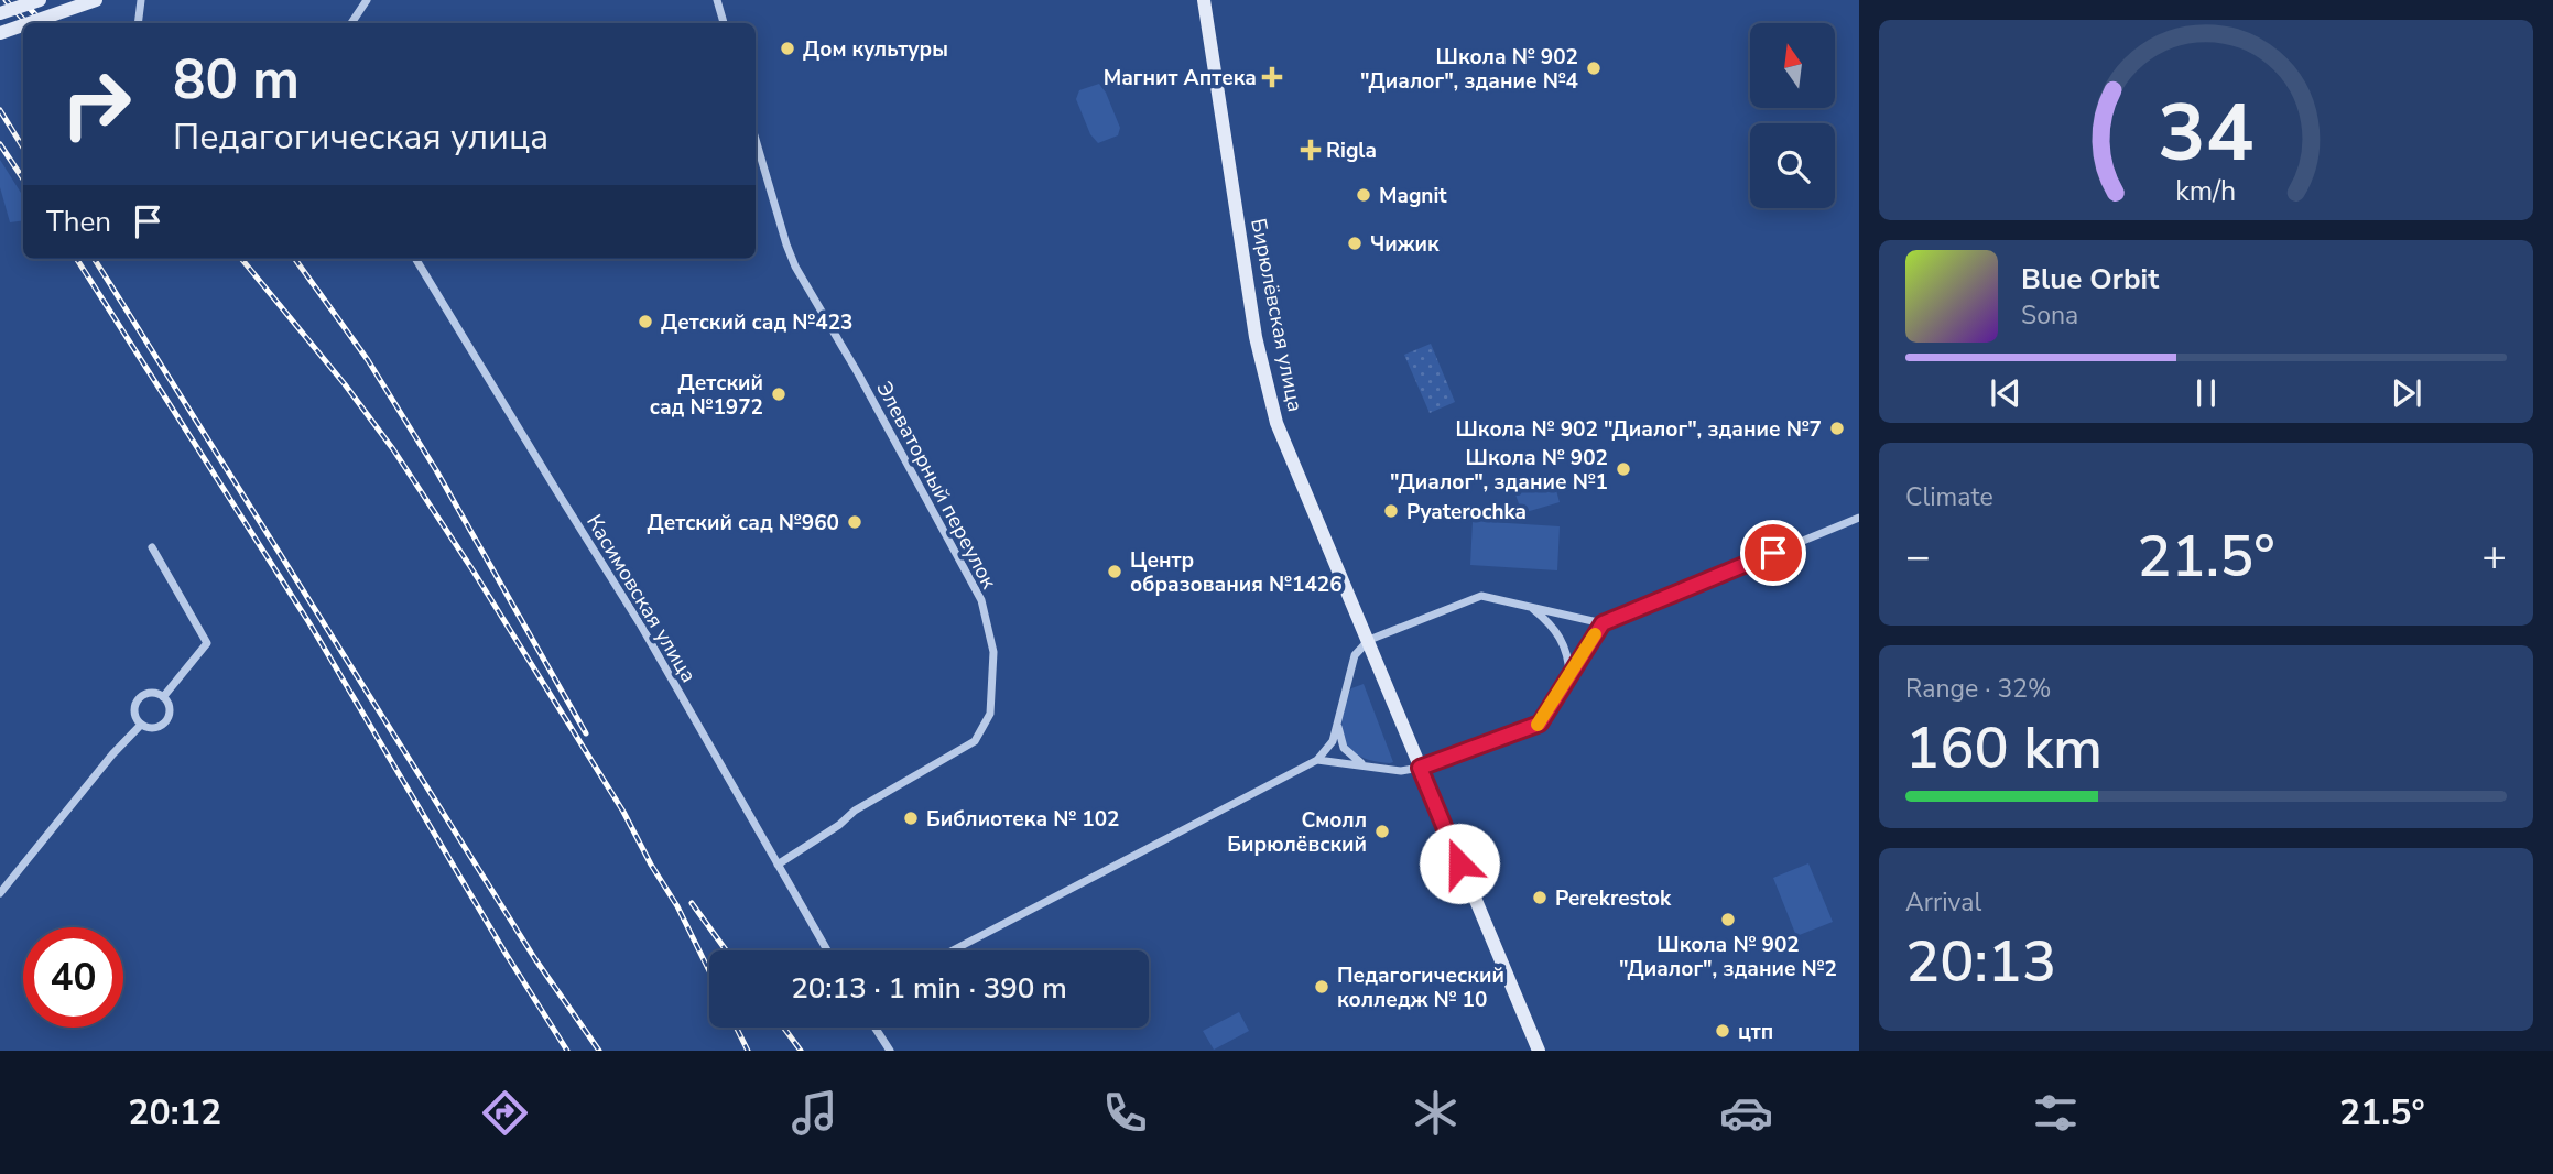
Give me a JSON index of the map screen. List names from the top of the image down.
{
  "streets": {
    "street": ["Бирюлёвская улица", "Элеваторный переулок", "Касимовская улица"]
  },
  "crossings": [
    ["Элеваторный переулок", "Касимовская улица"]
  ],
  "places": {
    "other": [
      "Дом культуры",
      "Школа № 902 \"Диалог\", здание №4",
      "Magnit",
      "Чижик",
      "Детский сад №423",
      "Детский сад №1972",
      "Школа № 902 \"Диалог\", здание №7",
      "Школа № 902 \"Диалог\", здание №1",
      "Pyaterochka",
      "Детский сад №960",
      "Центр образования №1426",
      "Библиотека № 102",
      "Смолл Бирюлёвский",
      "Perekrestok",
      "Школа № 902 \"Диалог\", здание №2",
      "Педагогический колледж № 10",
      "цтп"
    ],
    "health": ["Магнит Аптека", "Rigla"]
  },
  "north": "top",
  "page": {
    "turn": ["80 m", "Педагогическая улица"],
    "then": "Then",
    "song": ["Blue Orbit", "Sona"],
    "tile": [
      "Climate",
      ["Range · 32%", "160 km"],
      ["Arrival", "20:13"]
    ],
    "heat": ["−", "21.5°", "+"],
    "limit": "40",
    "trip": "20:13 · 1 min · 390 m",
    "tabs": ["20:12", "21.5°"],
    "gauge": ["34", "km/h"]
  }
}
